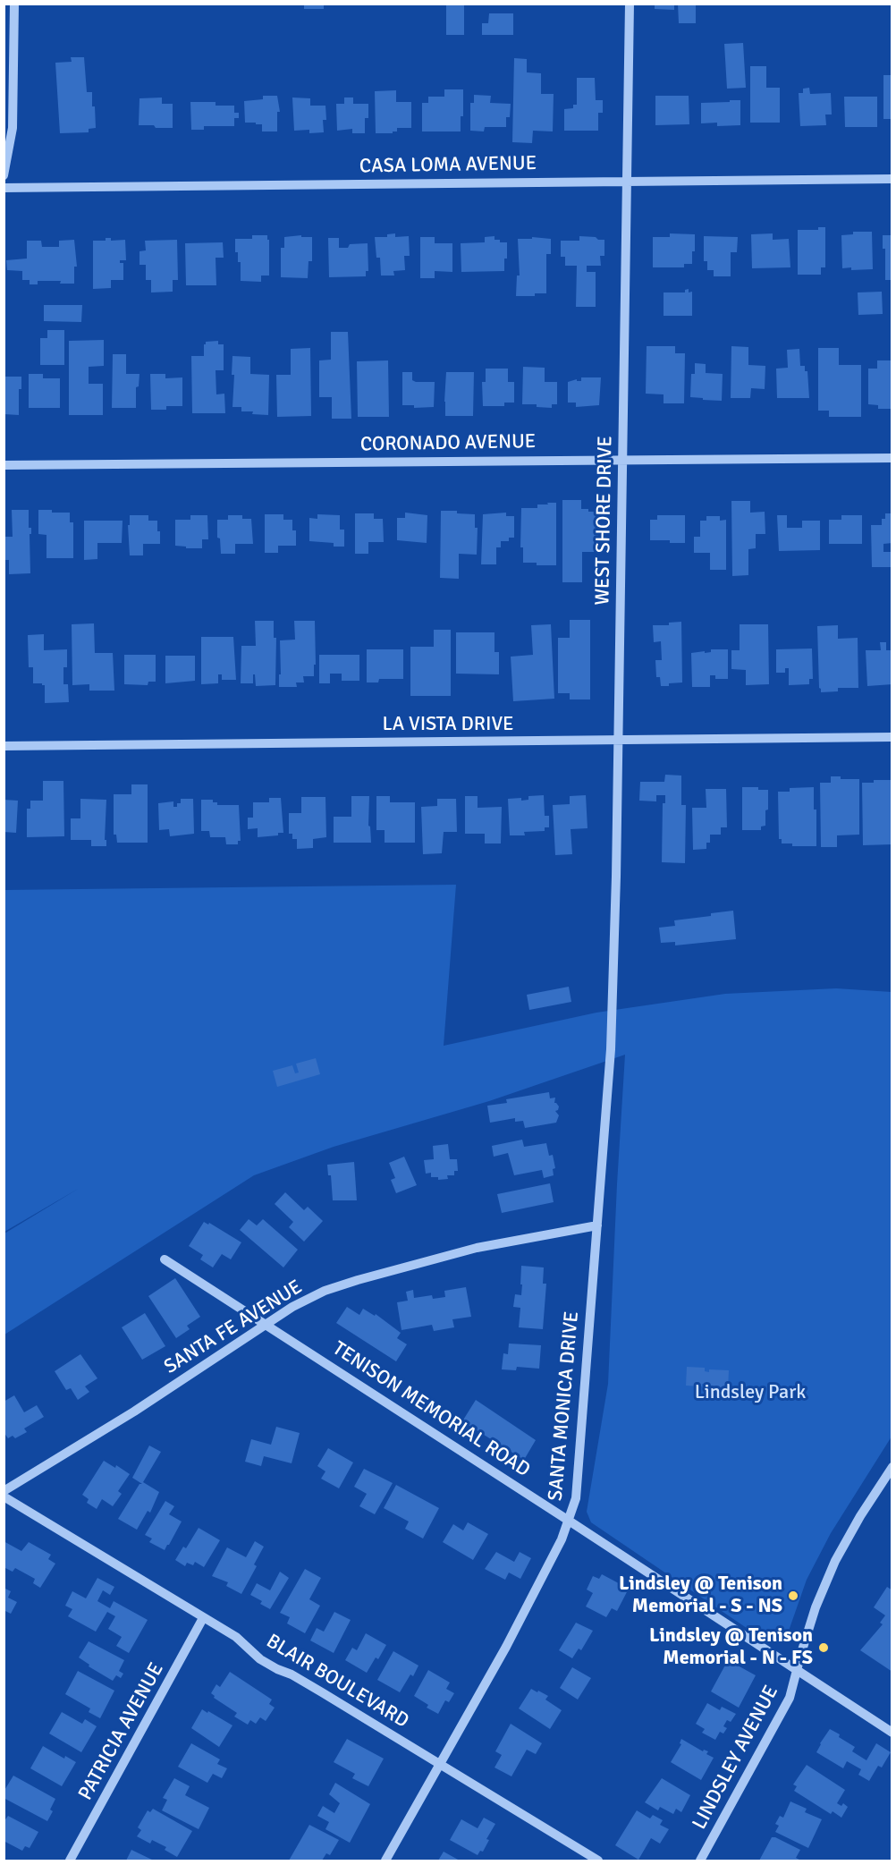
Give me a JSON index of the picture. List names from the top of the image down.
{
  "streets": {
    "street": [
      "CASA LOMA AVENUE",
      "CORONADO AVENUE",
      "WEST SHORE DRIVE",
      "LA VISTA DRIVE",
      "SANTA FE AVENUE",
      "SANTA MONICA DRIVE",
      "TENISON MEMORIAL ROAD",
      "BLAIR BOULEVARD",
      "PATRICIA AVENUE",
      "LINDSLEY AVENUE"
    ]
  },
  "crossings": [
    ["CASA LOMA AVENUE", "WEST SHORE DRIVE"],
    ["CORONADO AVENUE", "WEST SHORE DRIVE"],
    ["WEST SHORE DRIVE", "LA VISTA DRIVE"],
    ["WEST SHORE DRIVE", "SANTA MONICA DRIVE"],
    ["SANTA FE AVENUE", "SANTA MONICA DRIVE"],
    ["SANTA FE AVENUE", "TENISON MEMORIAL ROAD"],
    ["SANTA MONICA DRIVE", "TENISON MEMORIAL ROAD"],
    ["SANTA MONICA DRIVE", "BLAIR BOULEVARD"],
    ["TENISON MEMORIAL ROAD", "LINDSLEY AVENUE"],
    ["BLAIR BOULEVARD", "PATRICIA AVENUE"]
  ],
  "parks": ["Lindsley Park"],
  "places": ["Lindsley @ Tenison Memorial - S - NS", "Lindsley @ Tenison Memorial - N - FS"]
}
